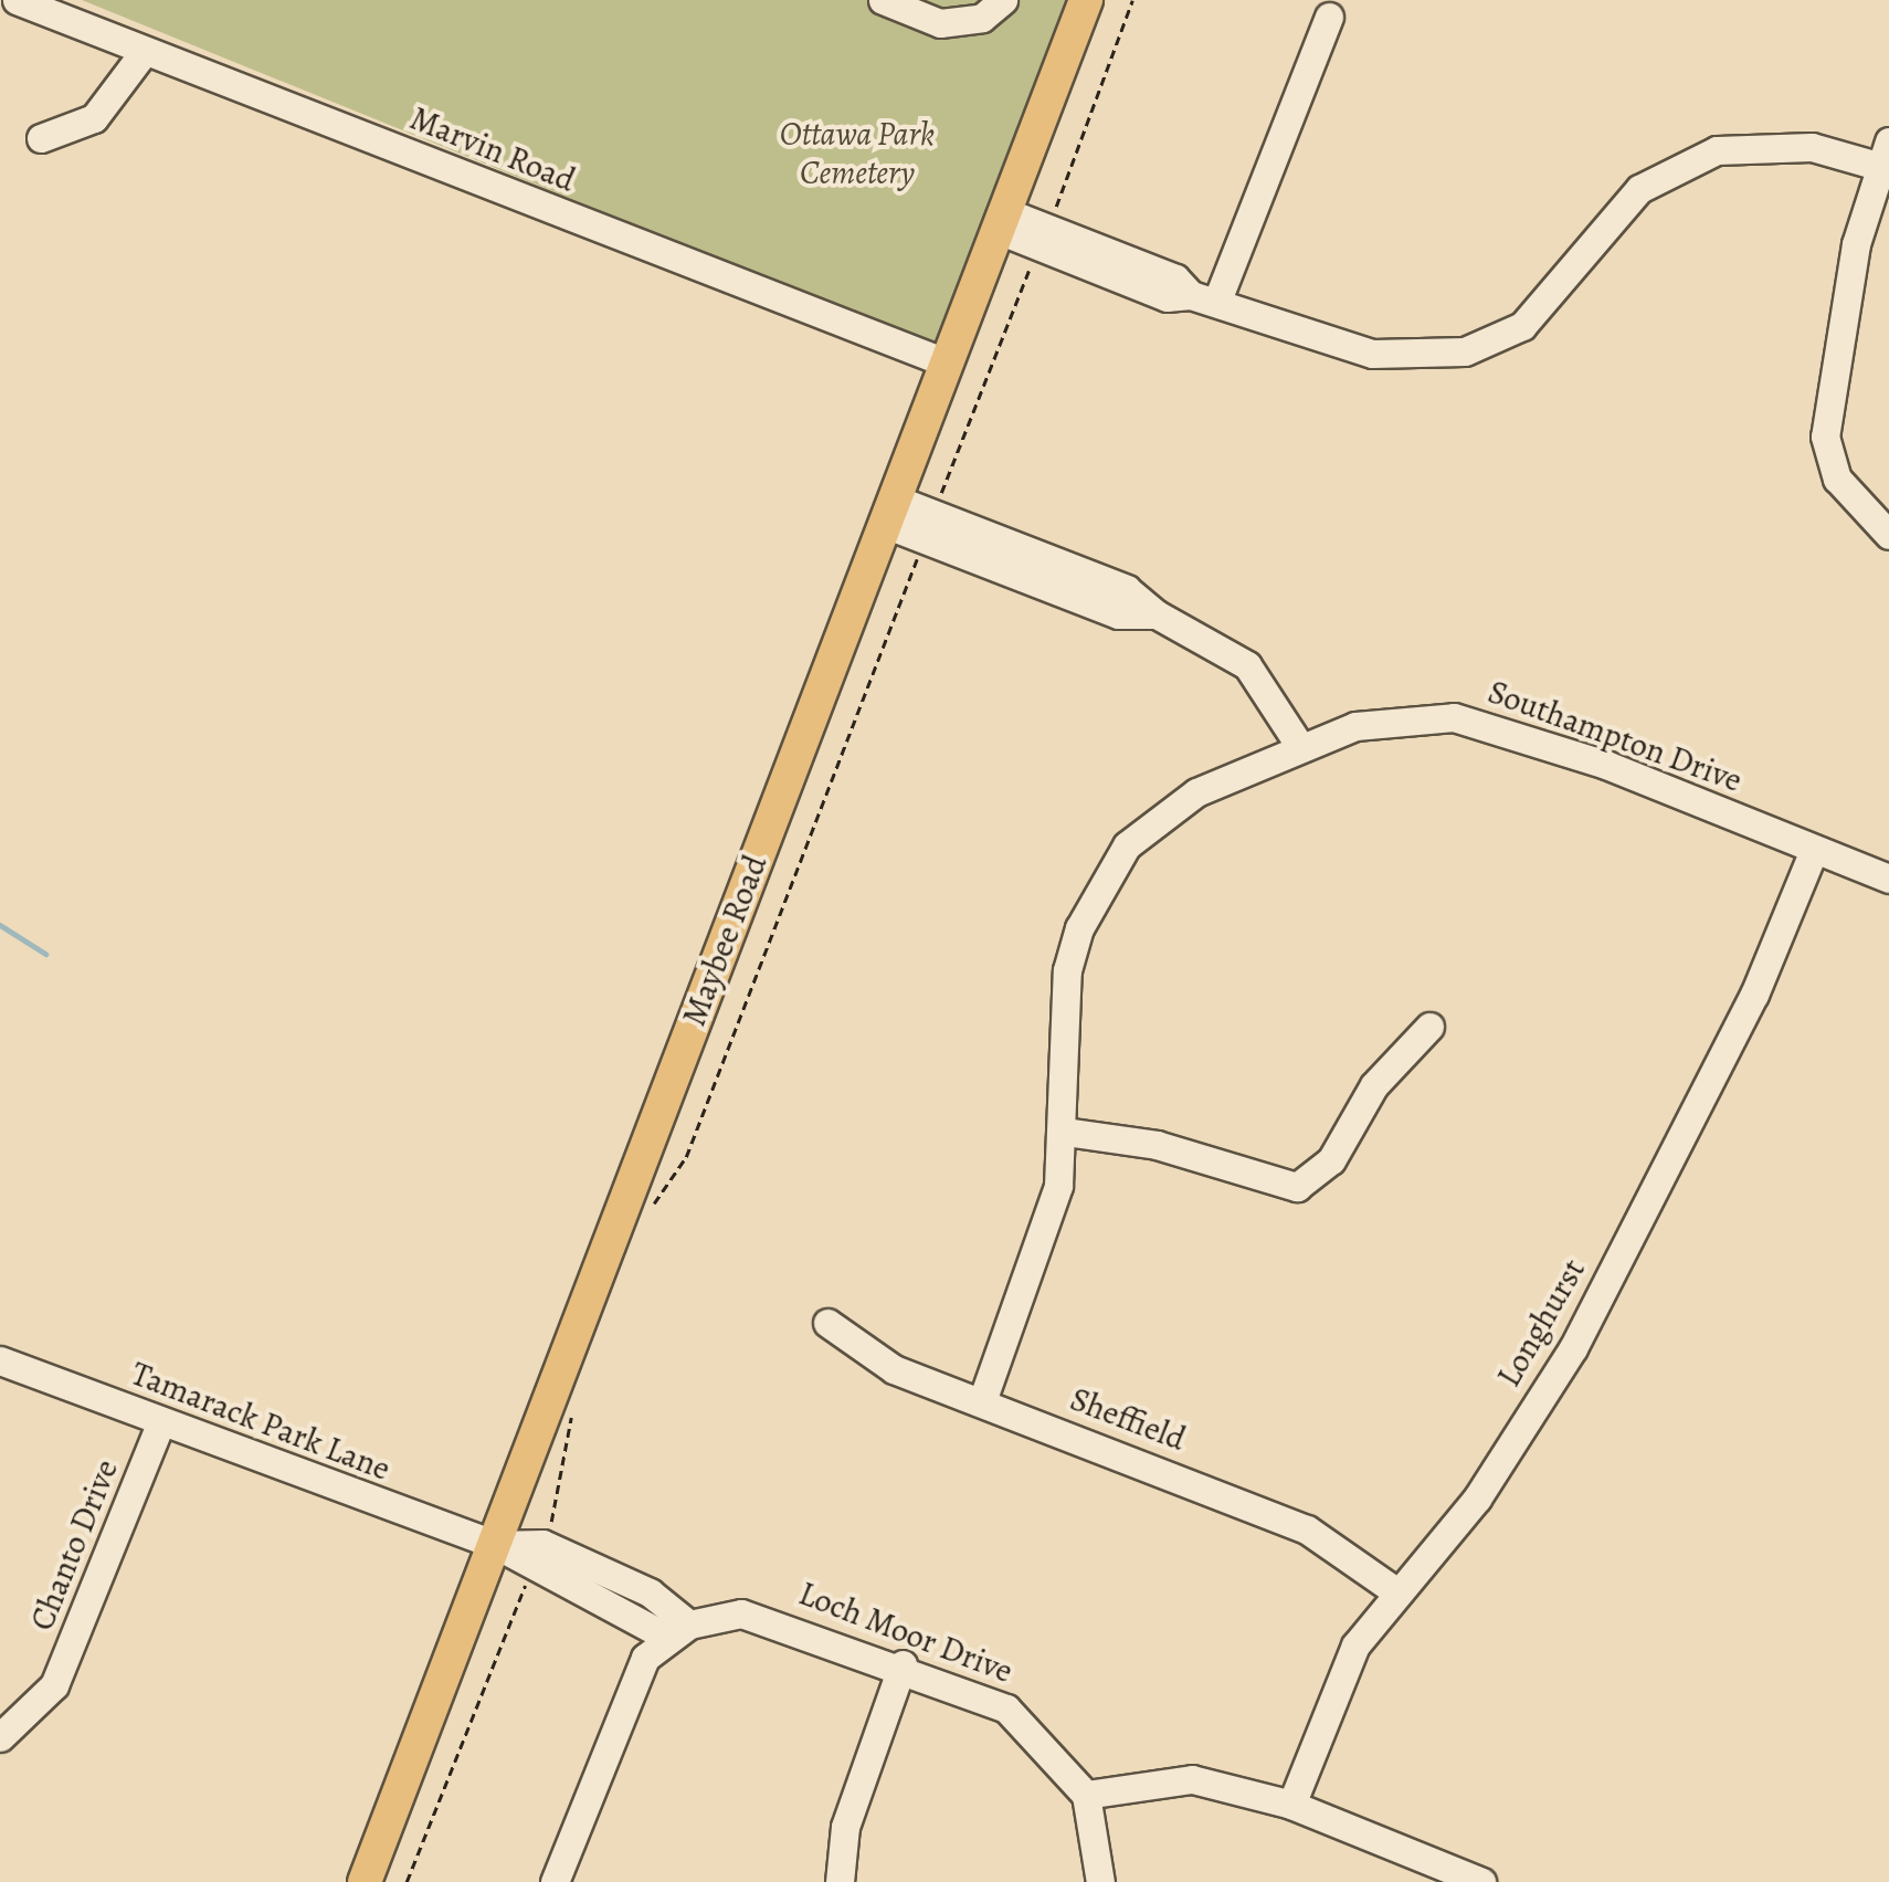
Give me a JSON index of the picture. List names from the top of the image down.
{
  "streets": {
    "main road": ["Maybee Road"],
    "street": [
      "Marvin Road",
      "Southampton Drive",
      "Longhurst",
      "Sheffield",
      "Tamarack Park Lane",
      "Chanto Drive",
      "Loch Moor Drive"
    ]
  },
  "crossings": [
    ["Marvin Road", "Maybee Road"],
    ["Southampton Drive", "Longhurst"],
    ["Southampton Drive", "Sheffield"],
    ["Maybee Road", "Tamarack Park Lane"],
    ["Longhurst", "Sheffield"],
    ["Tamarack Park Lane", "Chanto Drive"]
  ],
  "parks": ["Ottawa Park Cemetery"]
}
